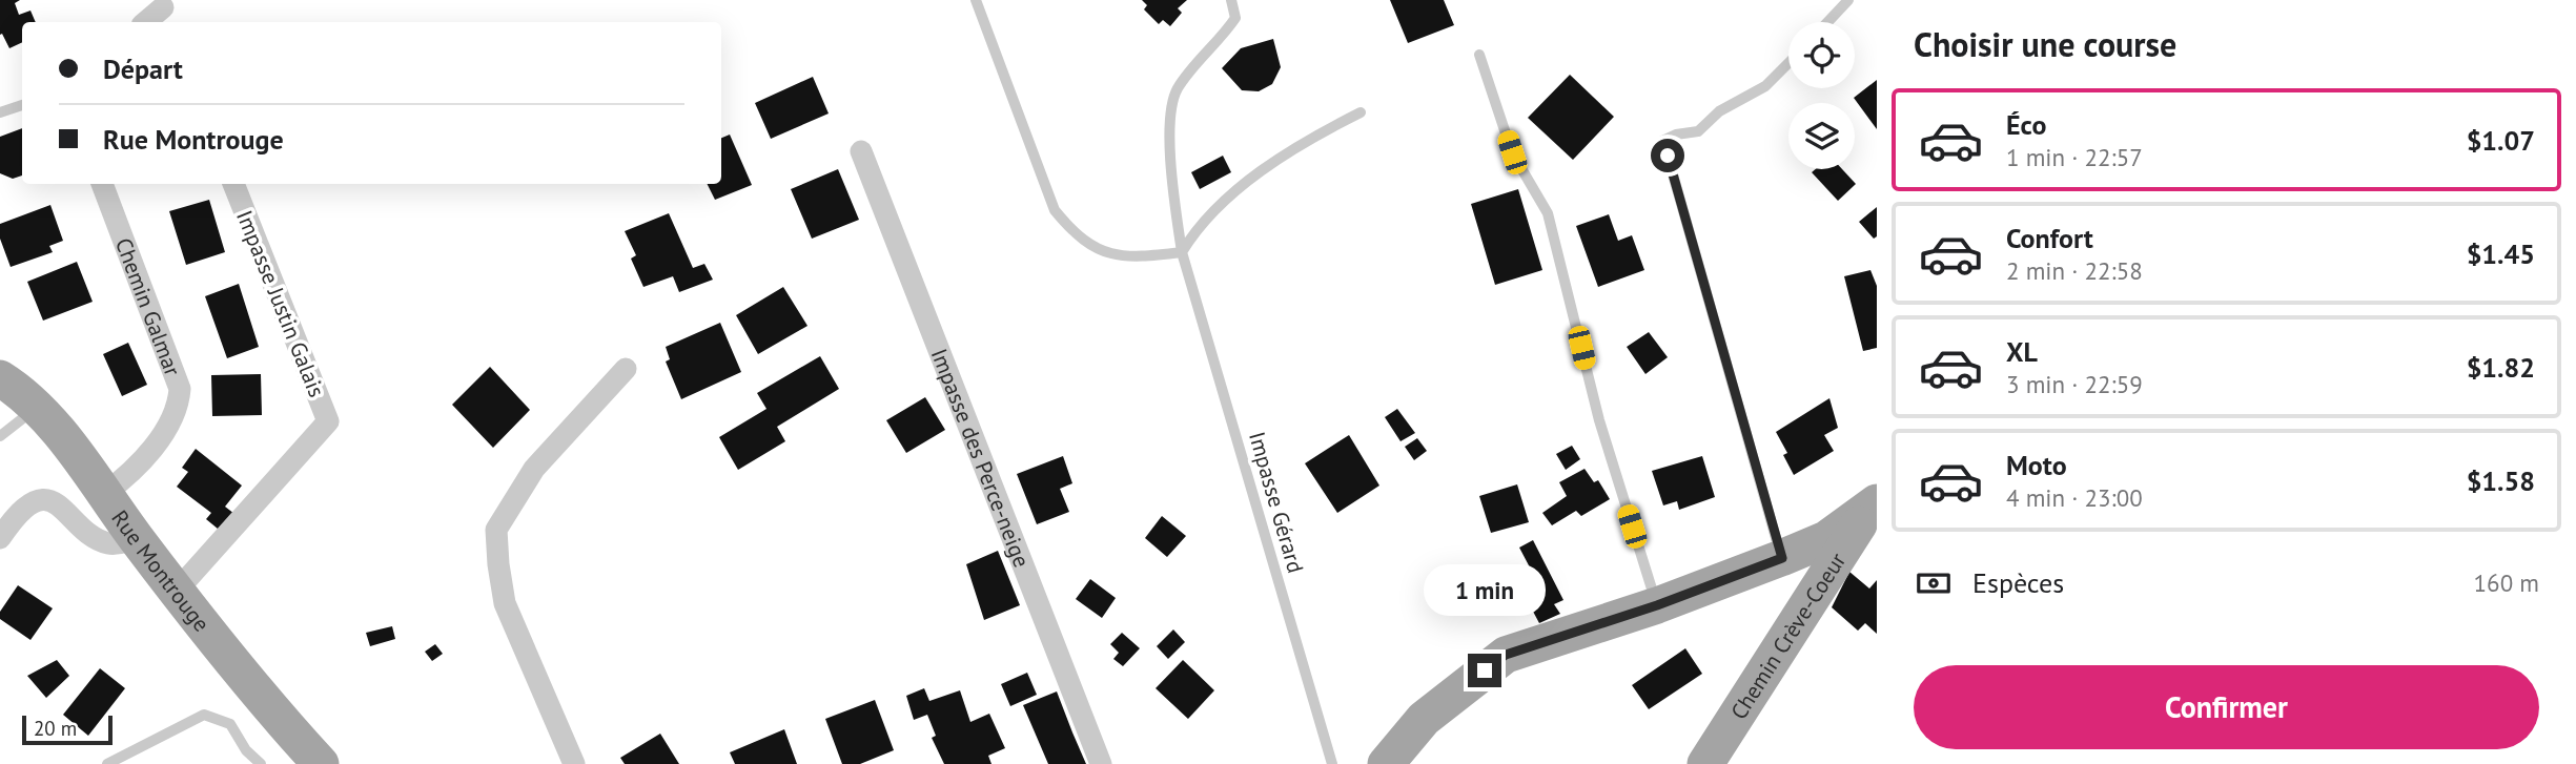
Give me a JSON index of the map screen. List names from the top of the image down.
{
  "streets": {
    "main road": ["Rue Montrouge", "Chemin Crève-Coeur"],
    "street": ["Impasse Justin Galais", "Chemin Galmar", "Impasse des Perce-neige"],
    "lane": ["Impasse Gérard"]
  },
  "crossings": [
    ["Impasse Justin Galais", "Rue Montrouge"],
    ["Chemin Galmar", "Rue Montrouge"]
  ],
  "scale_bar": "20 m",
  "page": {
    "heading": "Choisir une course",
    "banner": ["Départ", "Rue Montrouge"],
    "list": [
      {
        "name": "Éco",
        "note": "1 min · 22:57",
        "value": "$1.07"
      },
      {
        "name": "Confort",
        "note": "2 min · 22:58",
        "value": "$1.45"
      },
      {
        "name": "XL",
        "note": "3 min · 22:59",
        "value": "$1.82"
      },
      {
        "name": "Moto",
        "note": "4 min · 23:00",
        "value": "$1.58"
      }
    ],
    "pay": ["Espèces", "160 m"],
    "bubble": "1 min",
    "buttons": "Confirmer",
    "scale": "20 m"
  }
}
